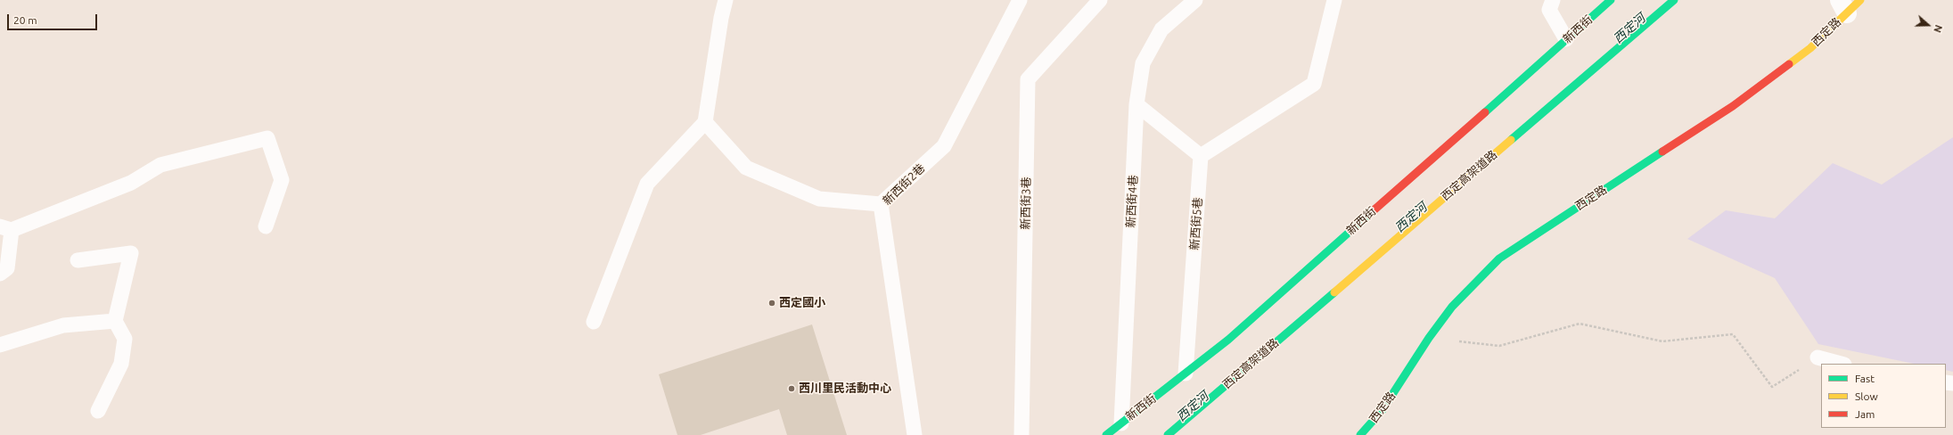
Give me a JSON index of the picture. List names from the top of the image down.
{
  "streets": {
    "street": ["新西街", "西定路", "西定高架道路"],
    "lane": [
      "新西街2巷",
      "新西街4巷",
      "新西街3巷",
      "新西街5巷"
    ]
  },
  "crossings": [
    ["新西街", "新西街4巷"],
    ["新西街", "新西街5巷"]
  ],
  "water": ["西定河"],
  "places": ["西定國小", "西川里民活動中心"],
  "legend": ["Fast", "Slow", "Jam"],
  "scale_bar": "20 m",
  "north": "right"
}
